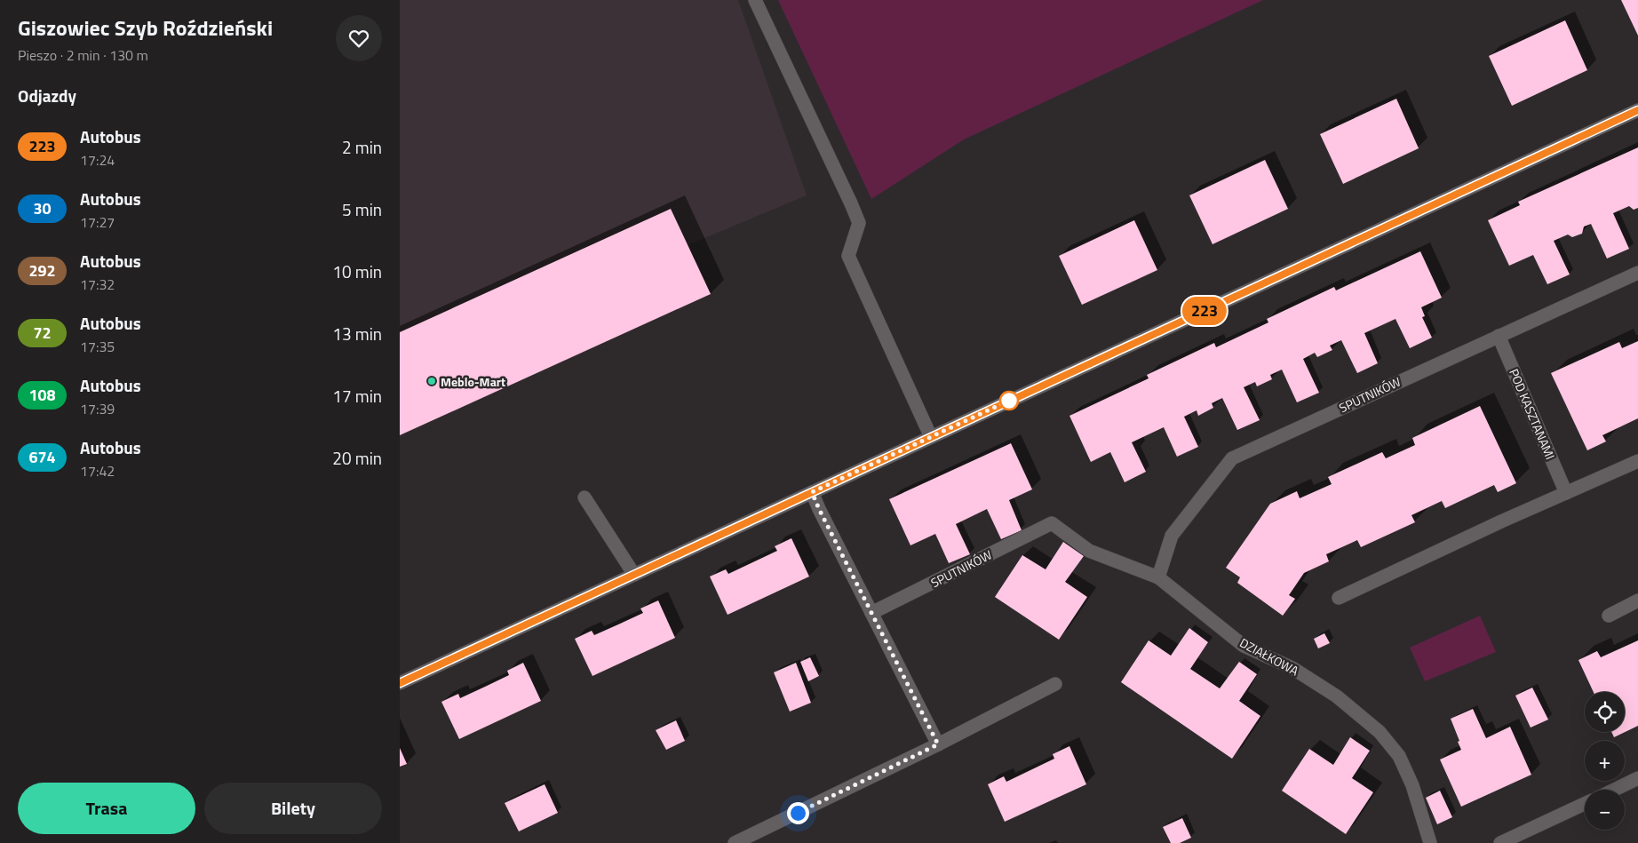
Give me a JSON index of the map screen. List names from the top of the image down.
{
  "streets": {
    "street": ["SPUTNIKÓW", "POD KASZTANAMI", "DZIAŁKOWA"]
  },
  "crossings": [
    ["SPUTNIKÓW", "POD KASZTANAMI"],
    ["SPUTNIKÓW", "DZIAŁKOWA"]
  ],
  "places": ["Meblo-Mart"],
  "lines": ["bus line 223"],
  "page": {
    "heading": [
      ["Giszowiec Szyb Roździeński", "Pieszo · 2 min · 130 m"],
      "Odjazdy"
    ],
    "on_map": "223",
    "list": [
      {
        "mark": "223",
        "name": "Autobus",
        "note": "17:24",
        "value": "2 min"
      },
      {
        "mark": "30",
        "name": "Autobus",
        "note": "17:27",
        "value": "5 min"
      },
      {
        "mark": "292",
        "name": "Autobus",
        "note": "17:32",
        "value": "10 min"
      },
      {
        "mark": "72",
        "name": "Autobus",
        "note": "17:35",
        "value": "13 min"
      },
      {
        "mark": "108",
        "name": "Autobus",
        "note": "17:39",
        "value": "17 min"
      },
      {
        "mark": "674",
        "name": "Autobus",
        "note": "17:42",
        "value": "20 min"
      }
    ],
    "map_buttons": ["+", "−"],
    "buttons": ["Trasa", "Bilety"]
  }
}
